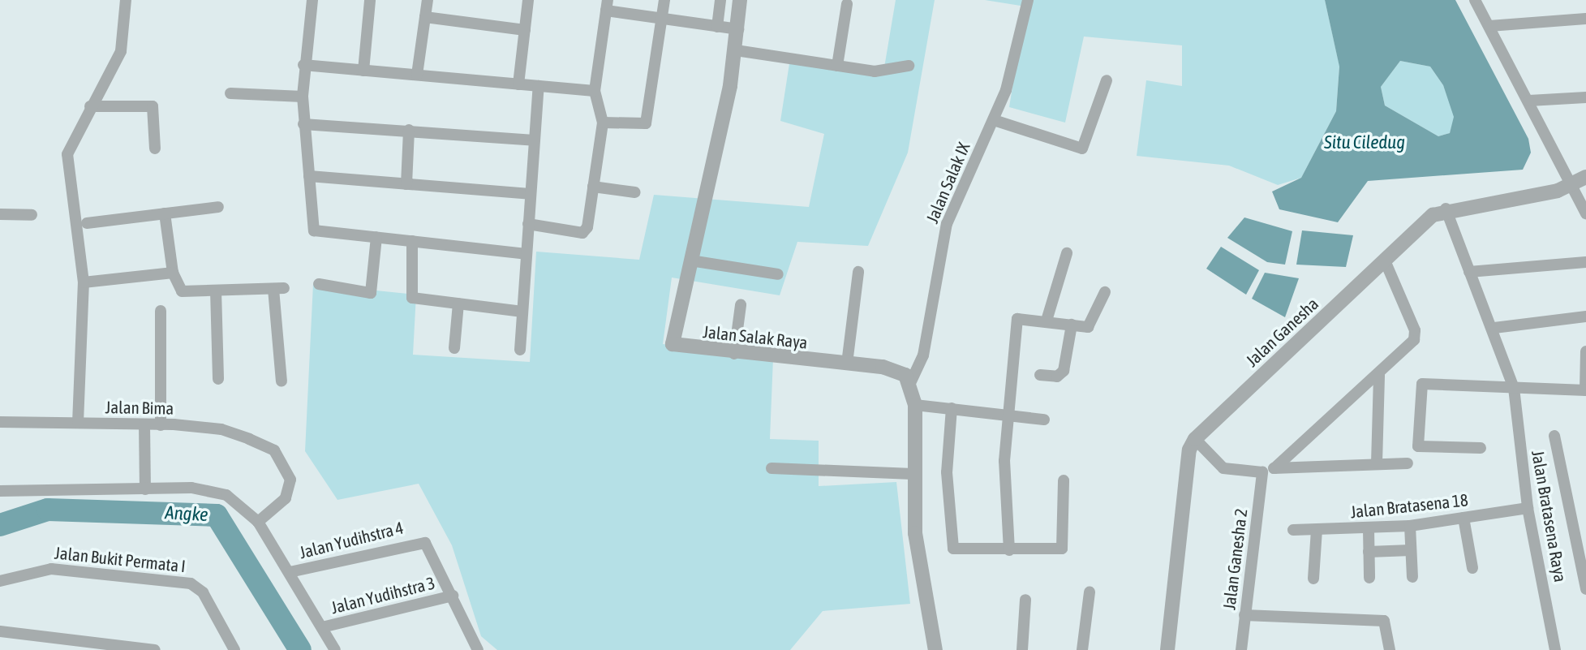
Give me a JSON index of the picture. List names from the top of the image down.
{
  "streets": {
    "street": [
      "Jalan Salak IX",
      "Jalan Ganesha",
      "Jalan Salak Raya",
      "Jalan Bima",
      "Jalan Bratasena 18",
      "Jalan Bratasena Raya",
      "Jalan Yudihstra 4",
      "Jalan Bukit Permata I",
      "Jalan Ganesha 2",
      "Jalan Yudihstra 3"
    ]
  },
  "crossings": [
    ["Jalan Salak IX", "Jalan Salak Raya"],
    ["Jalan Ganesha", "Jalan Bratasena Raya"],
    ["Jalan Bratasena 18", "Jalan Bratasena Raya"],
    ["Jalan Yudihstra 4", "Jalan Yudihstra 3"]
  ],
  "water": ["Situ Ciledug", "Angke"]
}
